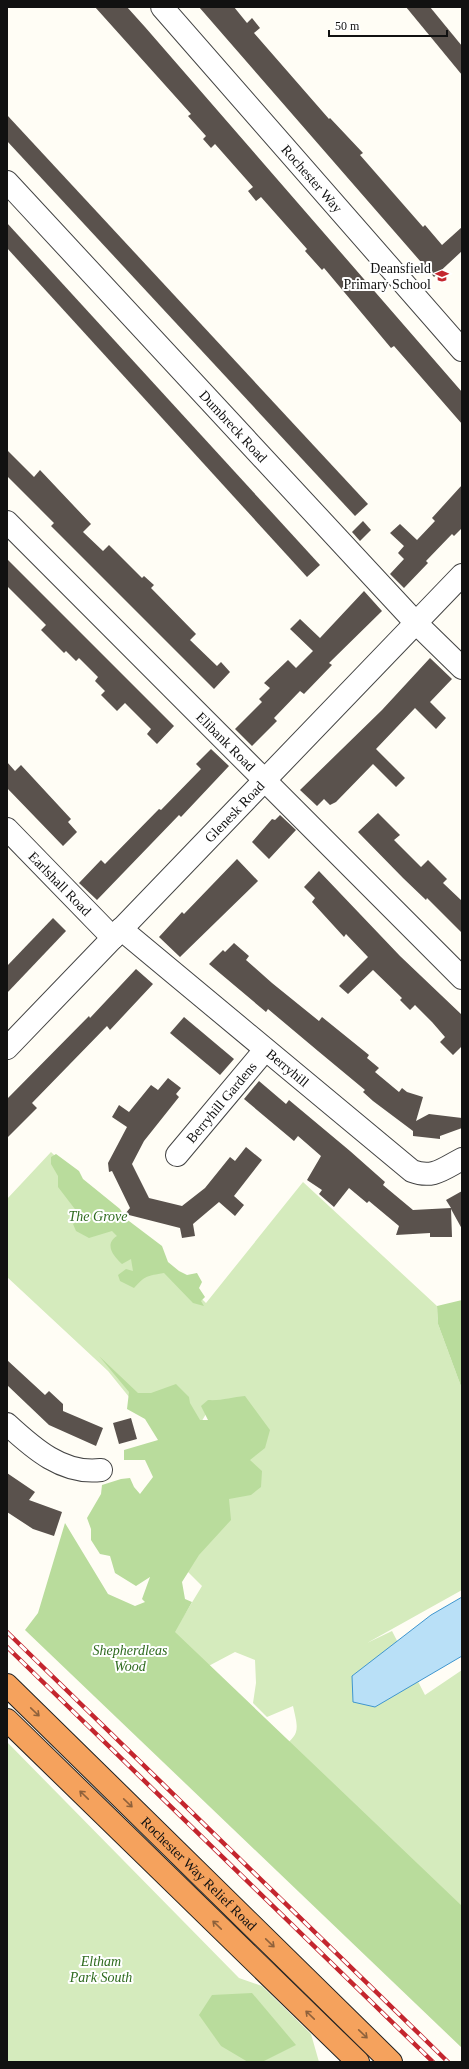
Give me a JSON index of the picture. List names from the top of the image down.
{
  "streets": {
    "highway": ["Rochester Way Relief Road"],
    "street": [
      "Rochester Way",
      "Dumbreck Road",
      "Elibank Road",
      "Glenesk Road",
      "Earlshall Road",
      "Berryhill",
      "Berryhill Gardens"
    ]
  },
  "crossings": [
    ["Dumbreck Road", "Glenesk Road"],
    ["Elibank Road", "Glenesk Road"],
    ["Glenesk Road", "Earlshall Road"],
    ["Glenesk Road", "Berryhill"],
    ["Earlshall Road", "Berryhill"],
    ["Berryhill", "Berryhill Gardens"]
  ],
  "parks": ["The Grove", "Shepherdleas Wood", "Eltham Park South"],
  "places": {
    "school or university": ["Deansfield Primary School"]
  },
  "scale_bar": "50 m"
}
